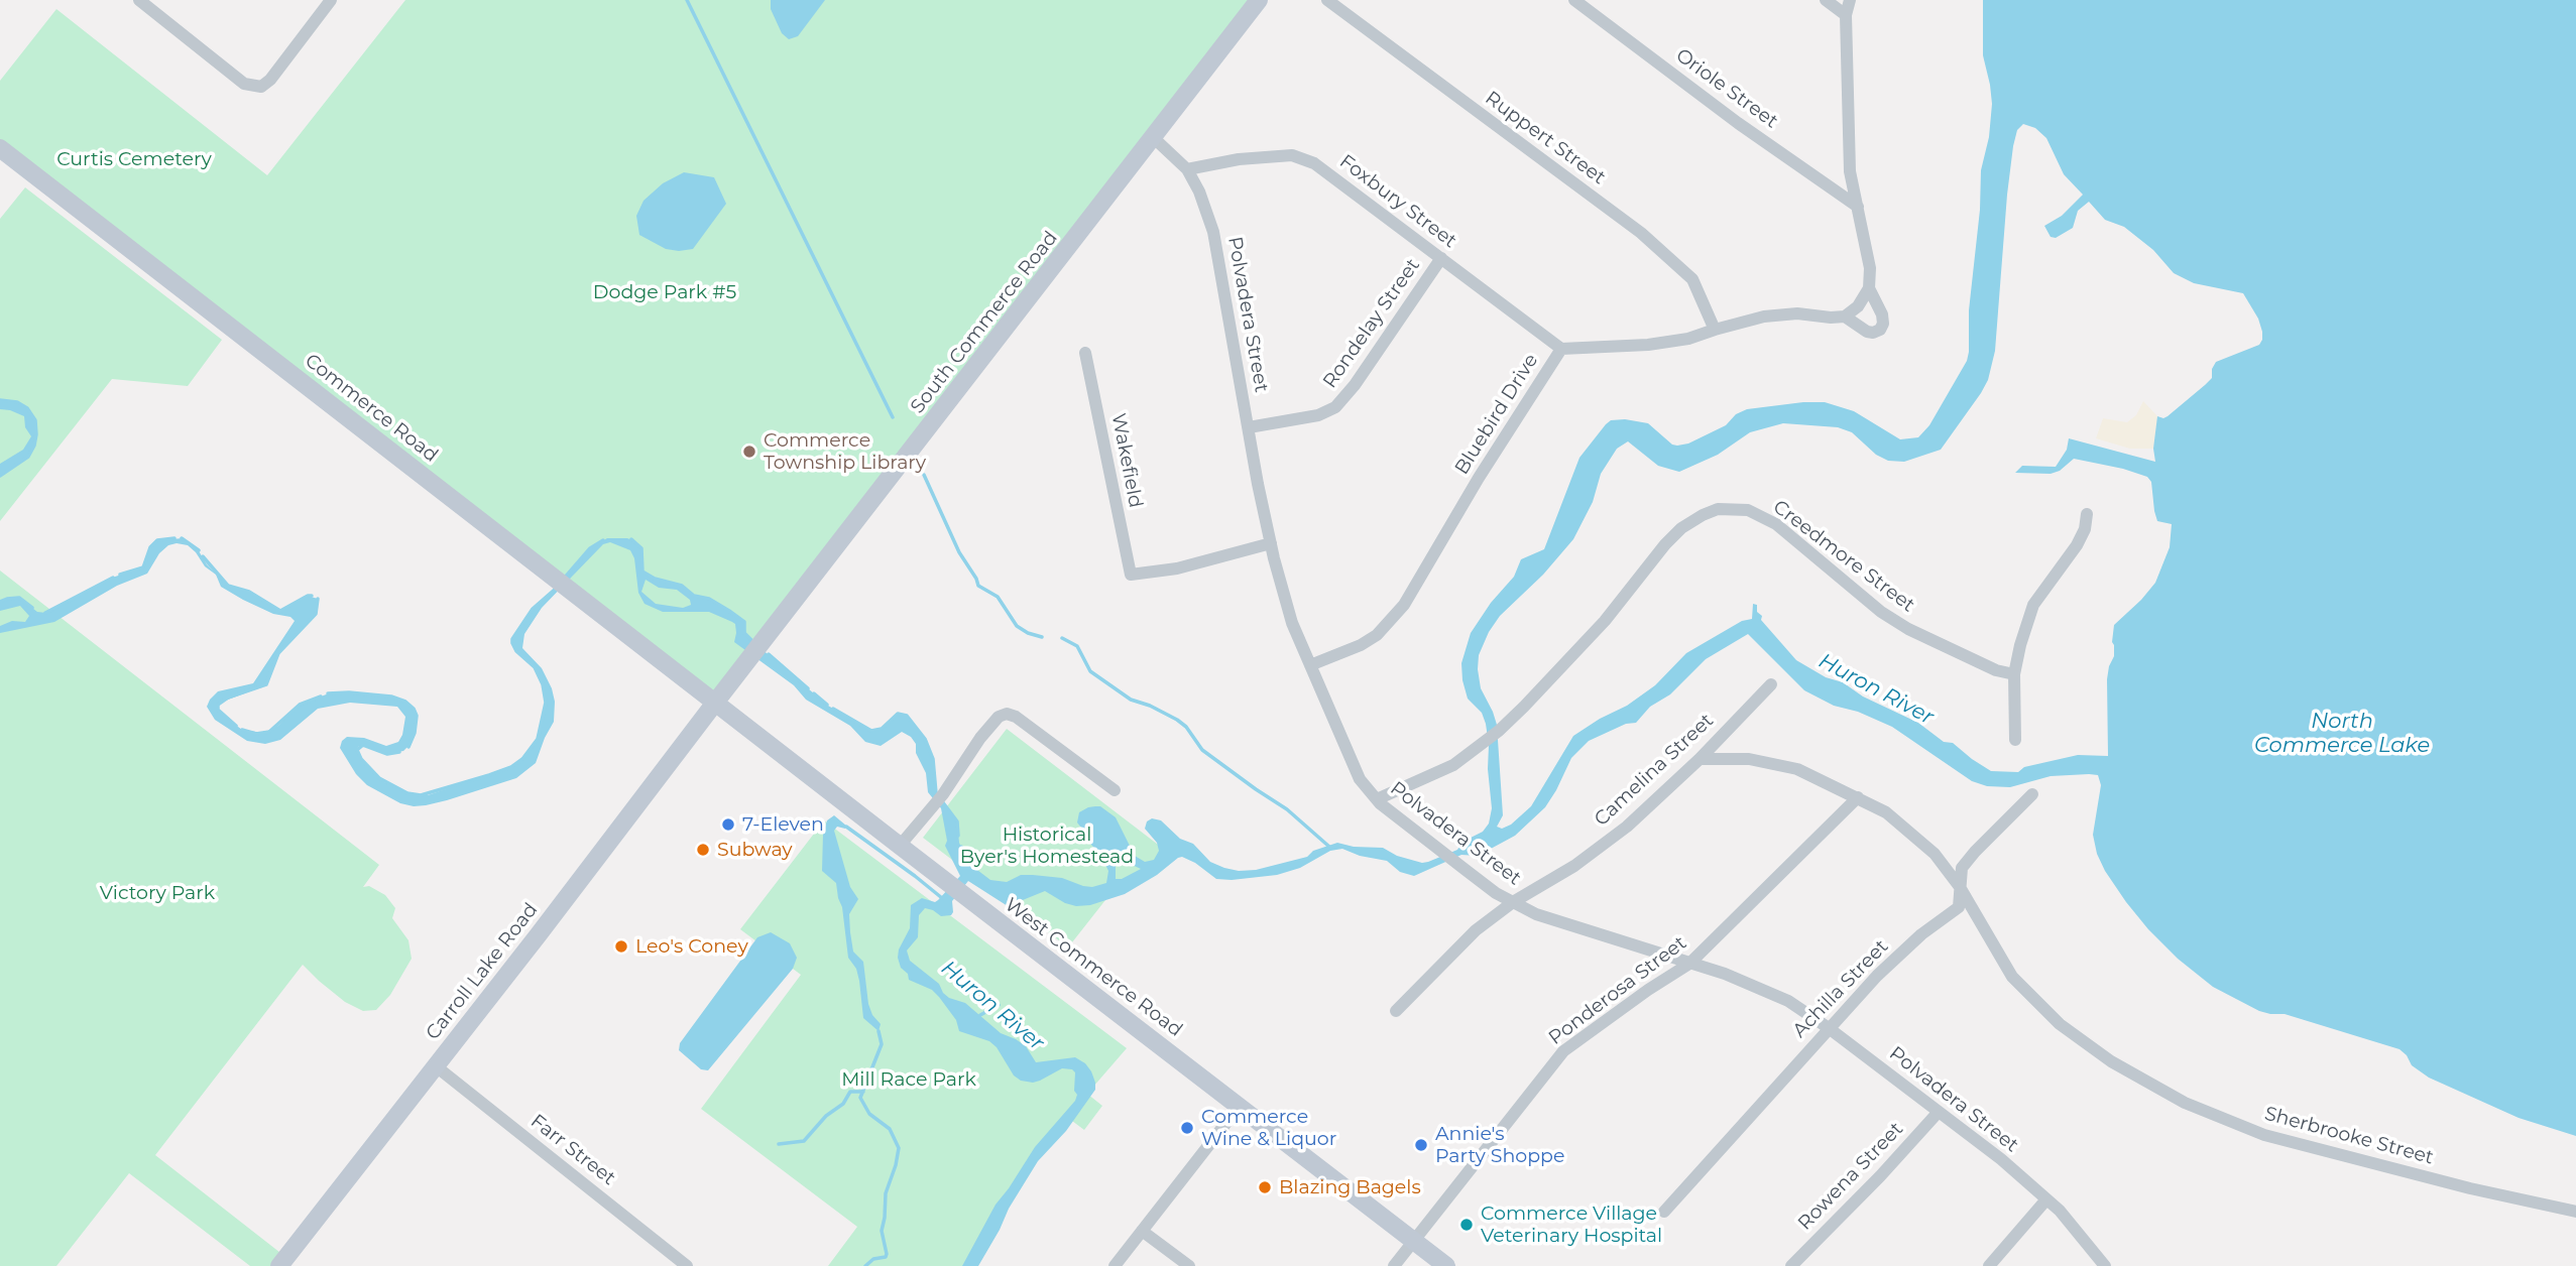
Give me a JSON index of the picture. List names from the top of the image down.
{
  "streets": {
    "main road": [
      "South Commerce Road",
      "Commerce Road",
      "West Commerce Road",
      "Carroll Lake Road"
    ],
    "street": [
      "Oriole Street",
      "Ruppert Street",
      "Foxbury Street",
      "Polvadera Street",
      "Rondelay Street",
      "Bluebird Drive",
      "Wakefield",
      "Creedmore Street",
      "Camelina Street",
      "Achilla Street",
      "Ponderosa Street",
      "Sherbrooke Street",
      "Farr Street",
      "Rowena Street"
    ]
  },
  "crossings": [
    ["Ruppert Street", "Bluebird Drive"],
    ["Foxbury Street", "Polvadera Street"],
    ["Foxbury Street", "Rondelay Street"],
    ["Foxbury Street", "Bluebird Drive"],
    ["Polvadera Street", "South Commerce Road"],
    ["Polvadera Street", "Rondelay Street"],
    ["Polvadera Street", "Bluebird Drive"],
    ["Polvadera Street", "Wakefield"],
    ["Polvadera Street", "Creedmore Street"],
    ["Polvadera Street", "Camelina Street"],
    ["Polvadera Street", "Achilla Street"],
    ["Polvadera Street", "Ponderosa Street"],
    ["Polvadera Street", "Rowena Street"],
    ["South Commerce Road", "Commerce Road"],
    ["South Commerce Road", "West Commerce Road"],
    ["South Commerce Road", "Carroll Lake Road"],
    ["Commerce Road", "West Commerce Road"],
    ["Commerce Road", "Carroll Lake Road"],
    ["Camelina Street", "Sherbrooke Street"],
    ["West Commerce Road", "Carroll Lake Road"],
    ["West Commerce Road", "Ponderosa Street"],
    ["Carroll Lake Road", "Farr Street"],
    ["Achilla Street", "Sherbrooke Street"],
    ["Ponderosa Street", "Sherbrooke Street"]
  ],
  "water": ["Huron River", "North Commerce Lake"],
  "parks": [
    "Curtis Cemetery",
    "Dodge Park #5",
    "Historical Byer's Homestead",
    "Victory Park",
    "Mill Race Park"
  ],
  "places": [
    "Commerce Township Library",
    "7-Eleven",
    "Subway",
    "Leo's Coney",
    "Commerce Wine & Liquor",
    "Annie's Party Shoppe",
    "Blazing Bagels",
    "Commerce Village Veterinary Hospital"
  ]
}
